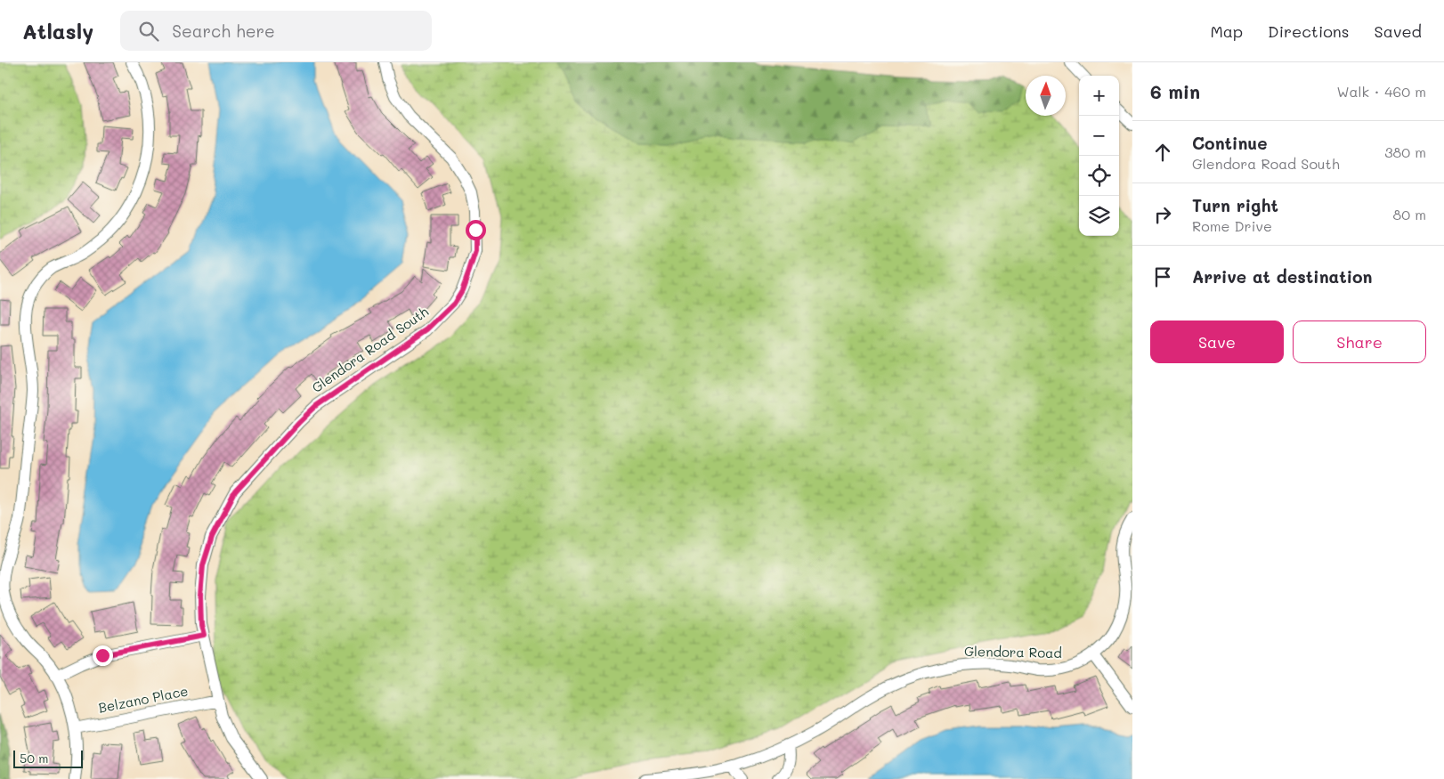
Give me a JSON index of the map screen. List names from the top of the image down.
{
  "streets": {
    "street": ["Glendora Road South", "Glendora Road", "Belzano Place"]
  },
  "crossings": [
    ["Glendora Road South", "Belzano Place"]
  ],
  "scale_bar": "50 m",
  "north": "top",
  "page": {
    "header": "Atlasly",
    "search": "Search here",
    "nav": ["Map", "Directions", "Saved"],
    "heading": ["6 min", "Walk · 460 m"],
    "map_buttons": ["+", "−"],
    "list": [
      ["Continue", "Glendora Road South", "380 m"],
      ["Turn right", "Rome Drive", "80 m"],
      "Arrive at destination"
    ],
    "buttons": ["Save", "Share"],
    "scale": "50 m"
  }
}
